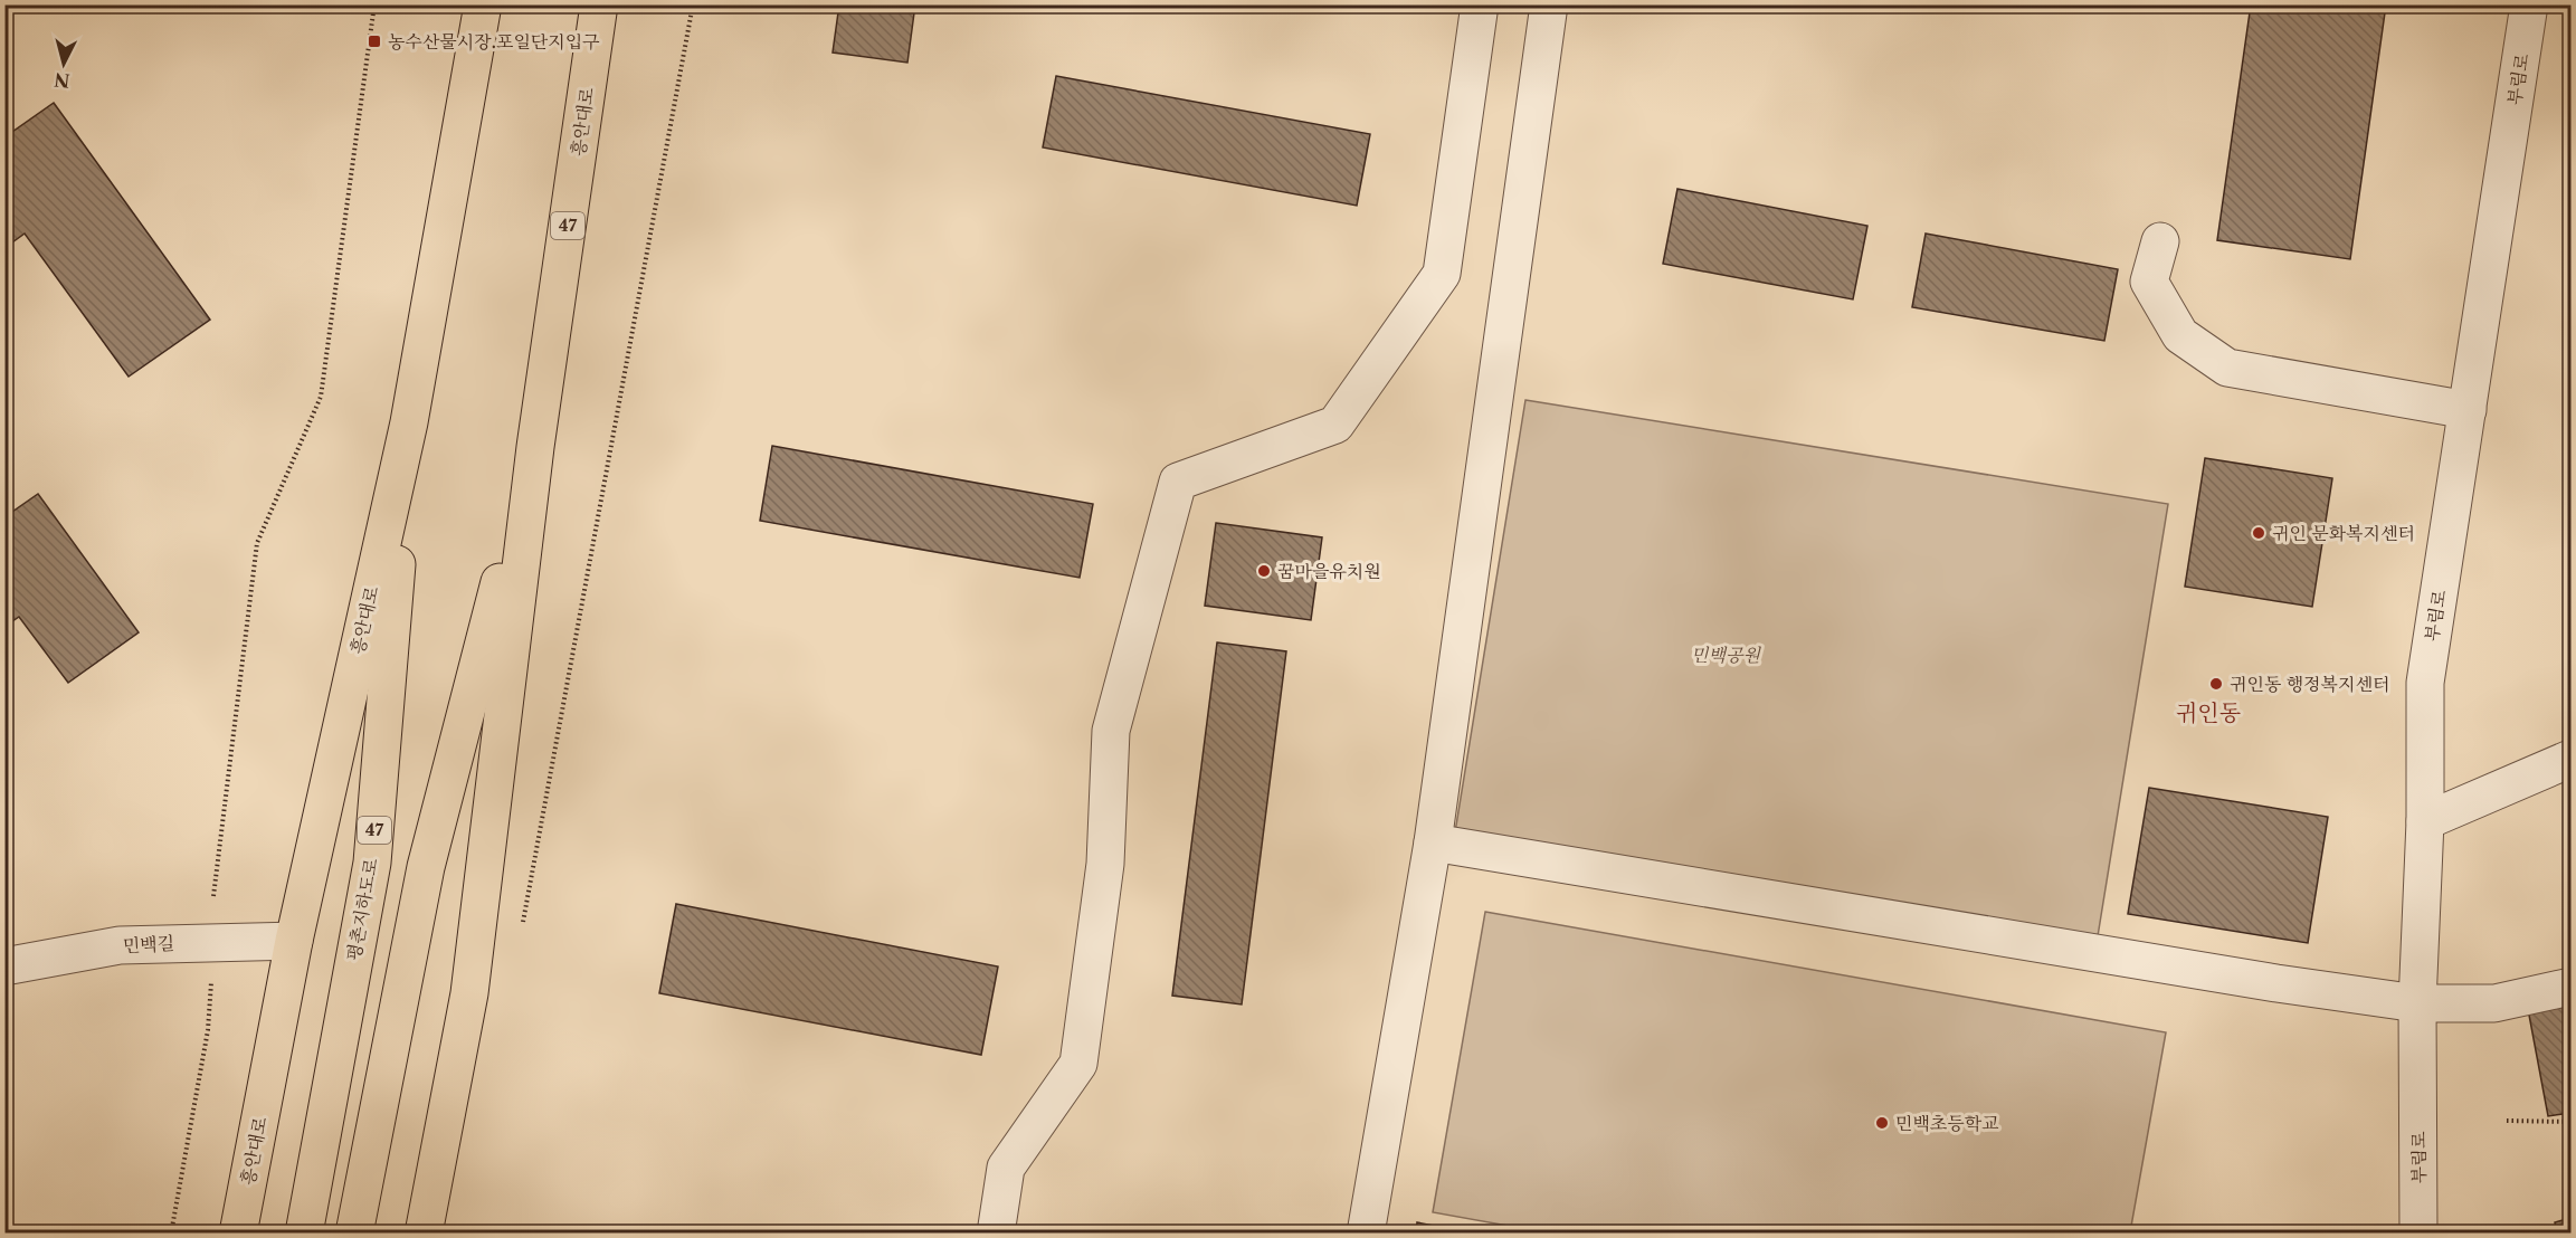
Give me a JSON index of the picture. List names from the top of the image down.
{
  "streets": {
    "main road": ["흥안대로", "47", "평촌지하도로"],
    "street": ["부림로", "민백길"]
  },
  "crossings": [
    ["흥안대로", "47"],
    ["흥안대로", "평촌지하도로"],
    ["흥안대로", "민백길"]
  ],
  "districts": ["귀인동"],
  "parks": ["민백공원"],
  "places": {
    "transit": ["농수산물시장.포일단지입구"],
    "other": [
      "귀인 문화복지센터",
      "꿈마을유치원",
      "귀인동 행정복지센터",
      "민백초등학교"
    ]
  },
  "north": "bottom"
}
